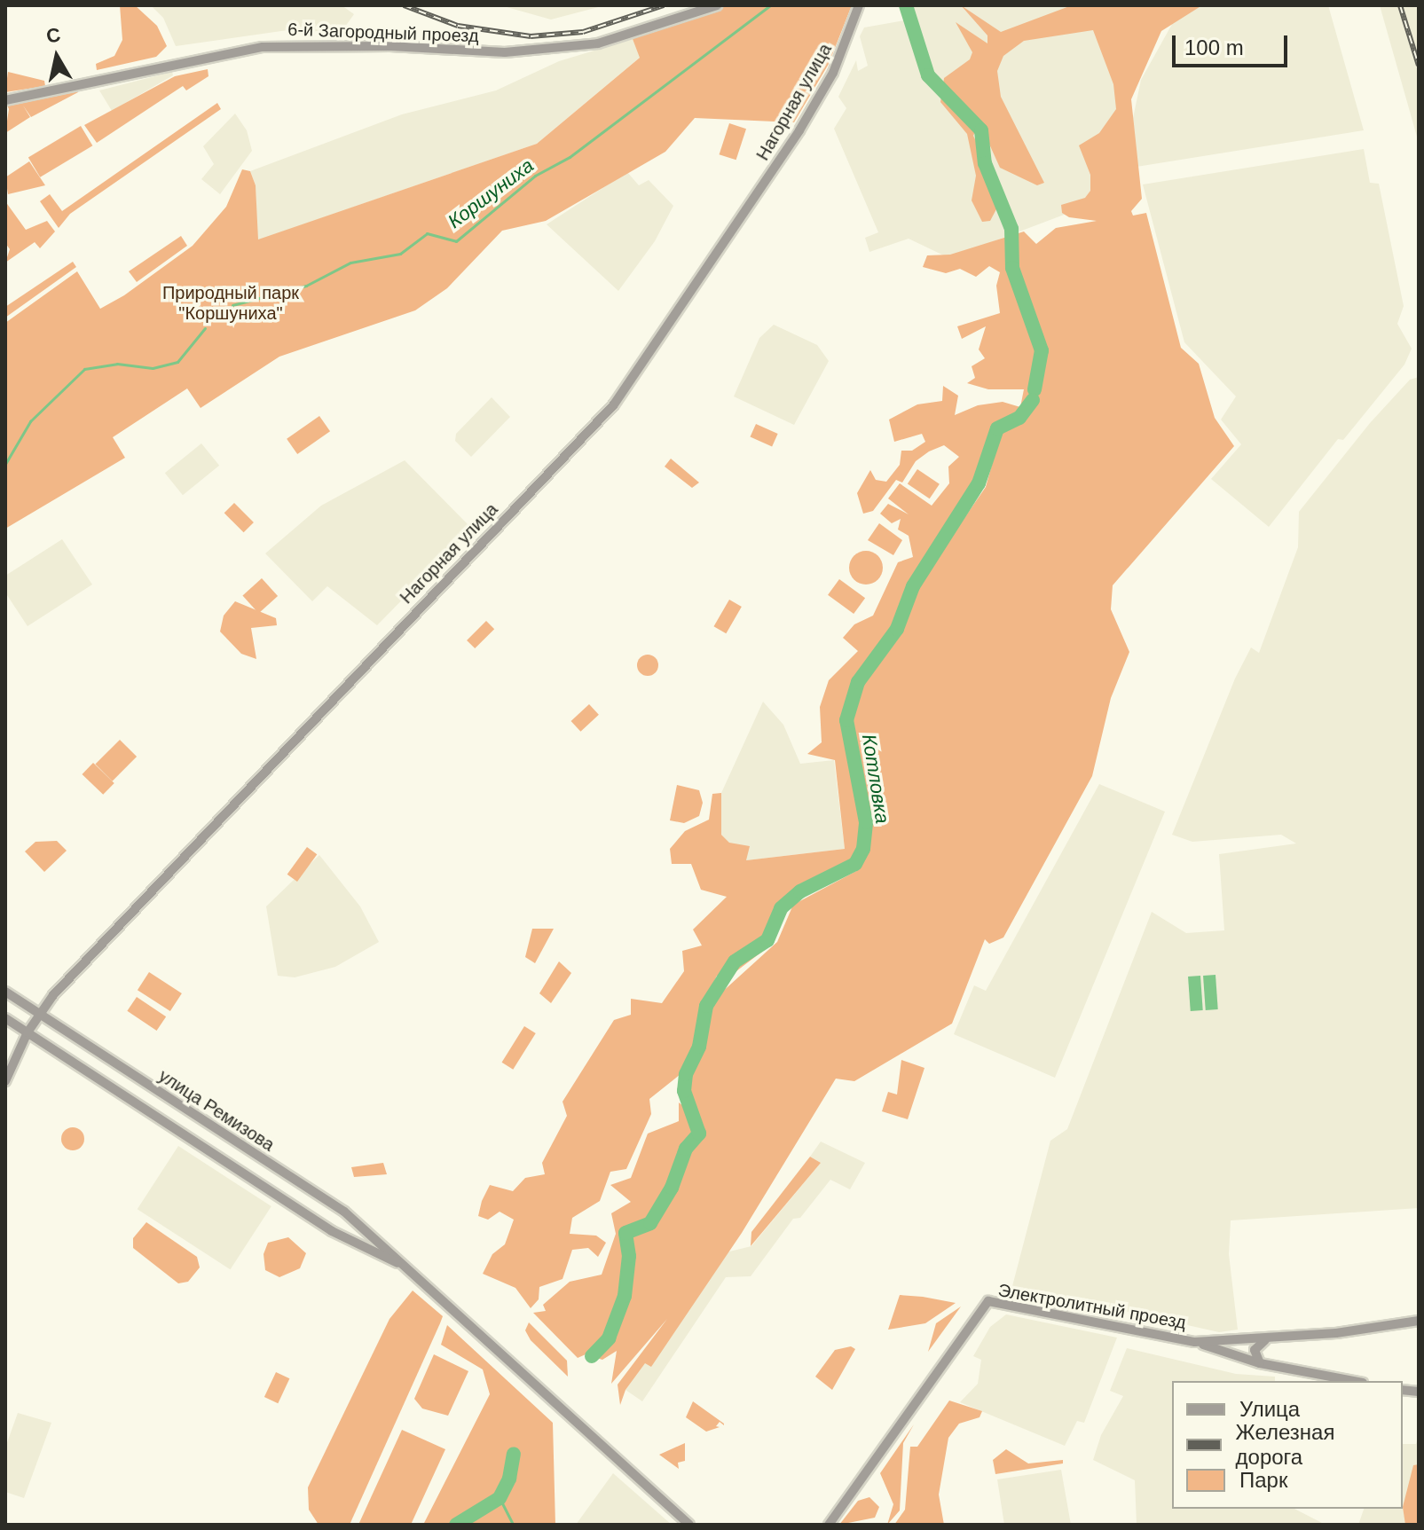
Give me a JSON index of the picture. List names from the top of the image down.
{
  "streets": {
    "street": [
      "6-й Загородный проезд",
      "Нагорная улица",
      "улица Ремизова",
      "Электролитный проезд"
    ]
  },
  "crossings": [
    ["Нагорная улица", "улица Ремизова"]
  ],
  "water": ["Коршуниха", "Котловка"],
  "parks": ["Природный парк \"Коршуниха\""],
  "legend": ["Улица", "Железная дорога", "Парк"],
  "scale_bar": "100 m",
  "north": "top"
}
